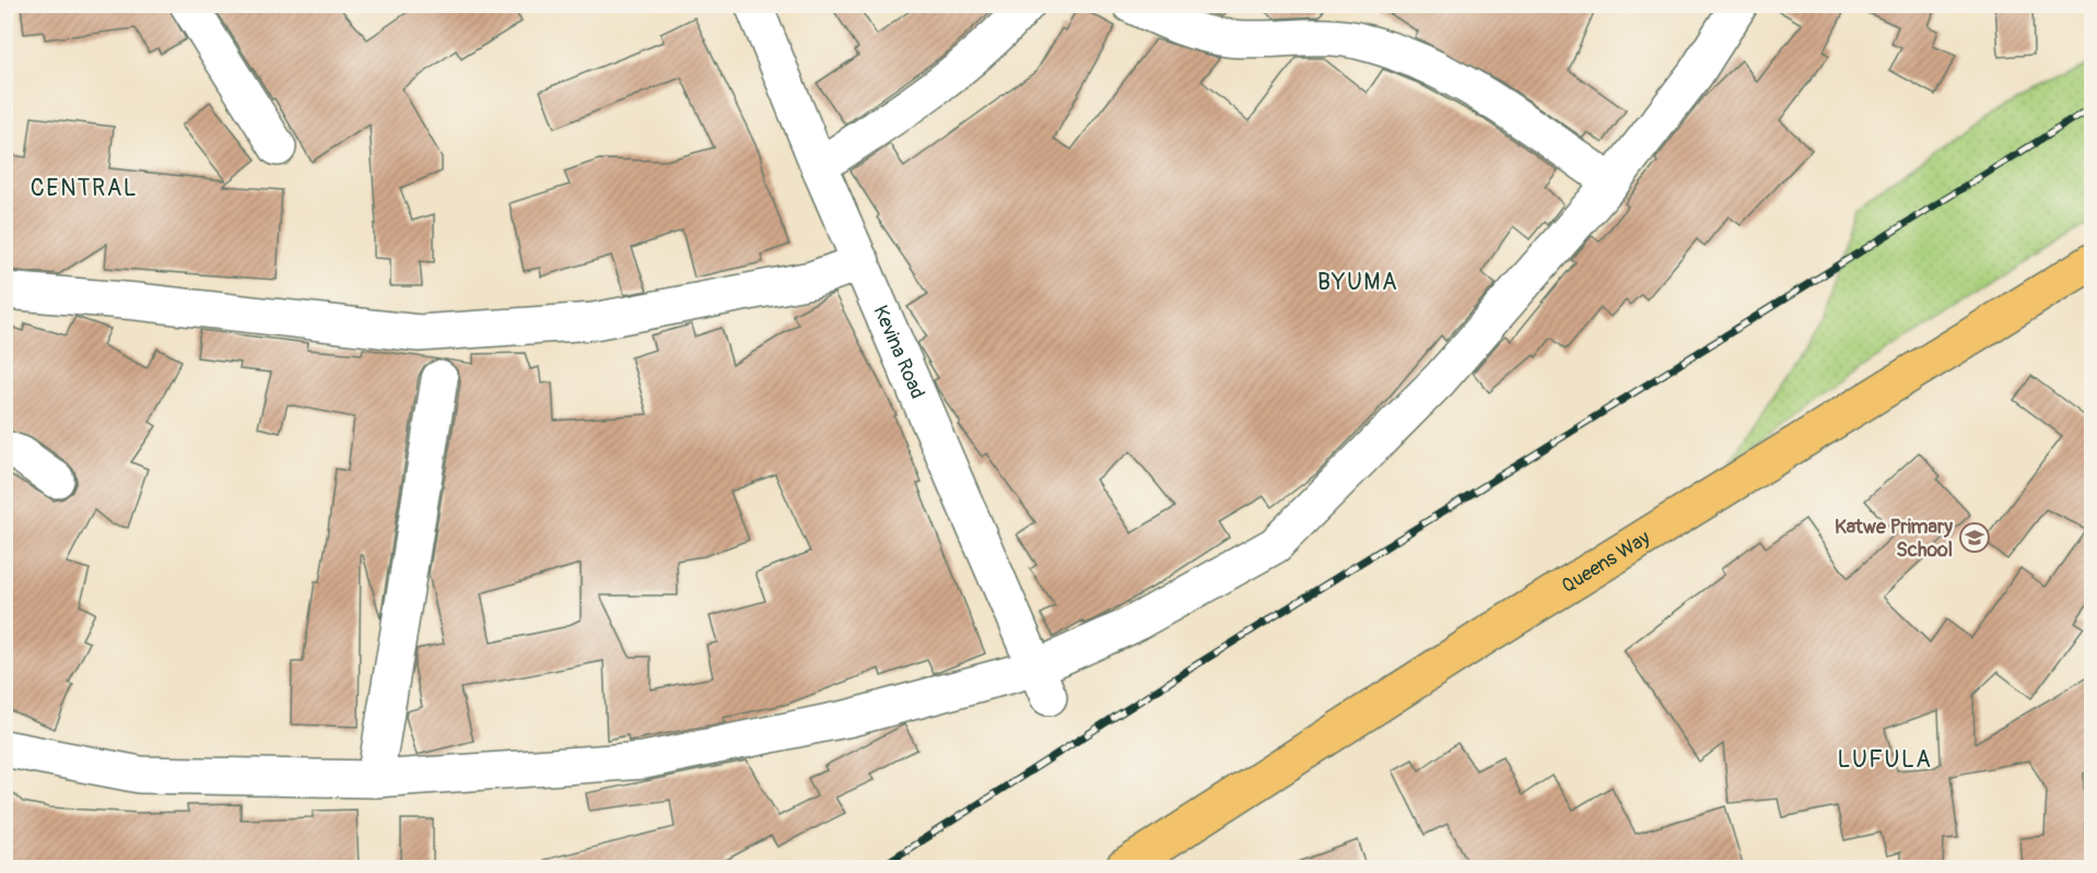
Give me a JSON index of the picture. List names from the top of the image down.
{
  "streets": {
    "highway": ["Queens Way"],
    "street": ["Kevina Road"]
  },
  "districts": ["CENTRAL", "BYUMA", "LUFULA"],
  "places": {
    "school or university": ["Katwe Primary School"]
  }
}
